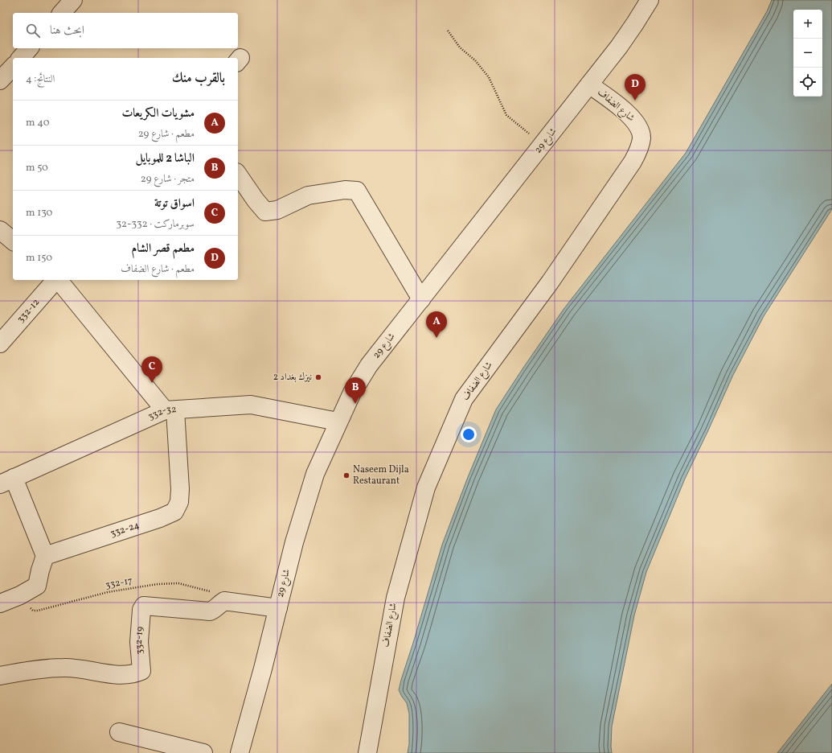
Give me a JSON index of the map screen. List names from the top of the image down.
{
  "streets": {
    "street": [
      "شارع الضفاف",
      "شارع 29",
      "332-12",
      "332-32",
      "332-24",
      "332-19"
    ],
    "path": ["332-17"]
  },
  "crossings": [
    ["شارع الضفاف", "شارع 29"],
    ["شارع 29", "332-32"],
    ["332-32", "332-24"],
    ["332-17", "332-19"]
  ],
  "places": ["نيزك بغداد 2", "Naseem Dijla Restaurant"],
  "page": {
    "map_buttons": ["+", "−"],
    "search": "ابحث هنا",
    "heading": ["بالقرب منك", "النتائج: 4"],
    "pins": [
      "D",
      "A",
      "C",
      "B"
    ],
    "list": [
      {
        "mark": "A",
        "name": "مشويات الكريعات",
        "note": "مطعم · شارع 29",
        "value": "40 m"
      },
      {
        "mark": "B",
        "name": "الباشا 2 للموبايل",
        "note": "متجر · شارع 29",
        "value": "50 m"
      },
      {
        "mark": "C",
        "name": "اسواق توتة",
        "note": "سوبرماركت · 332-32",
        "value": "130 m"
      },
      {
        "mark": "D",
        "name": "مطعم قصر الشام",
        "note": "مطعم · شارع الضفاف",
        "value": "150 m"
      }
    ]
  }
}
